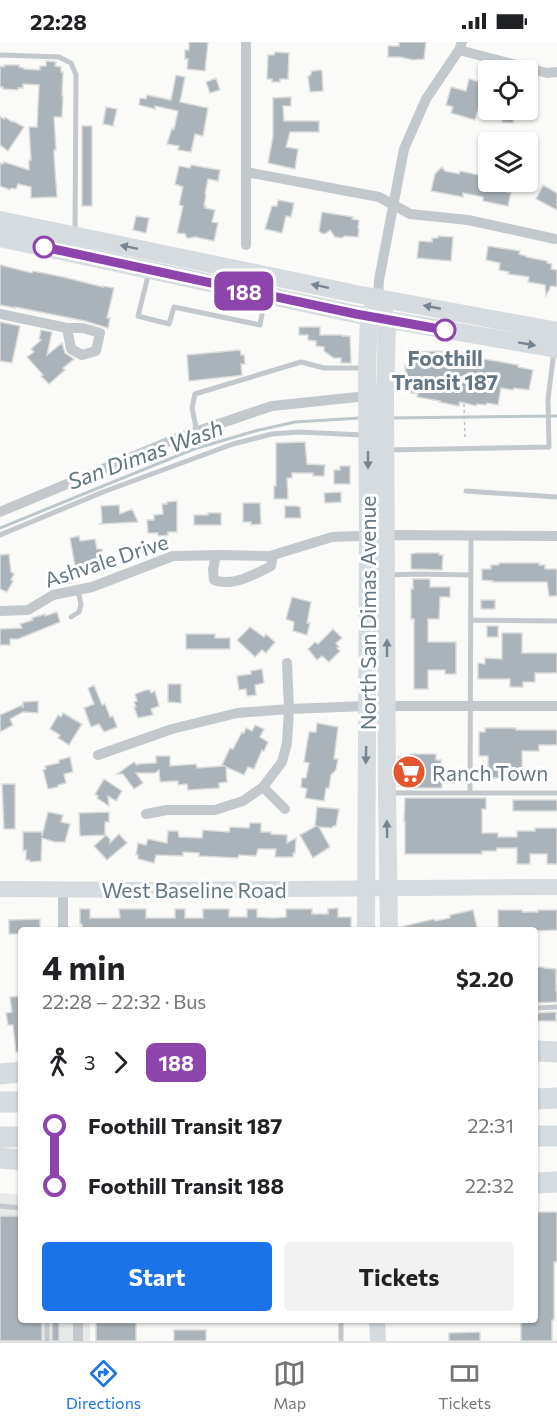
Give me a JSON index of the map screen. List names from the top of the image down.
{
  "streets": {
    "main road": ["North San Dimas Avenue", "West Baseline Road"],
    "street": ["Ashvale Drive"]
  },
  "crossings": [
    ["Ashvale Drive", "North San Dimas Avenue"],
    ["North San Dimas Avenue", "West Baseline Road"]
  ],
  "water": ["San Dimas Wash"],
  "places": {
    "other": ["Foothill Transit 187"],
    "supermarket": ["Ranch Town"]
  },
  "lines": ["bus line 188"],
  "page": {
    "status": "22:28",
    "on_map": "188",
    "heading": ["4 min", "22:28 – 22:32 · Bus", "$2.20"],
    "legs": ["3", "188"],
    "list": [
      {
        "name": "Foothill Transit 187",
        "value": "22:31"
      },
      {
        "name": "Foothill Transit 188",
        "value": "22:32"
      }
    ],
    "buttons": ["Start", "Tickets"],
    "tabs": ["Directions", "Map", "Tickets"]
  }
}
